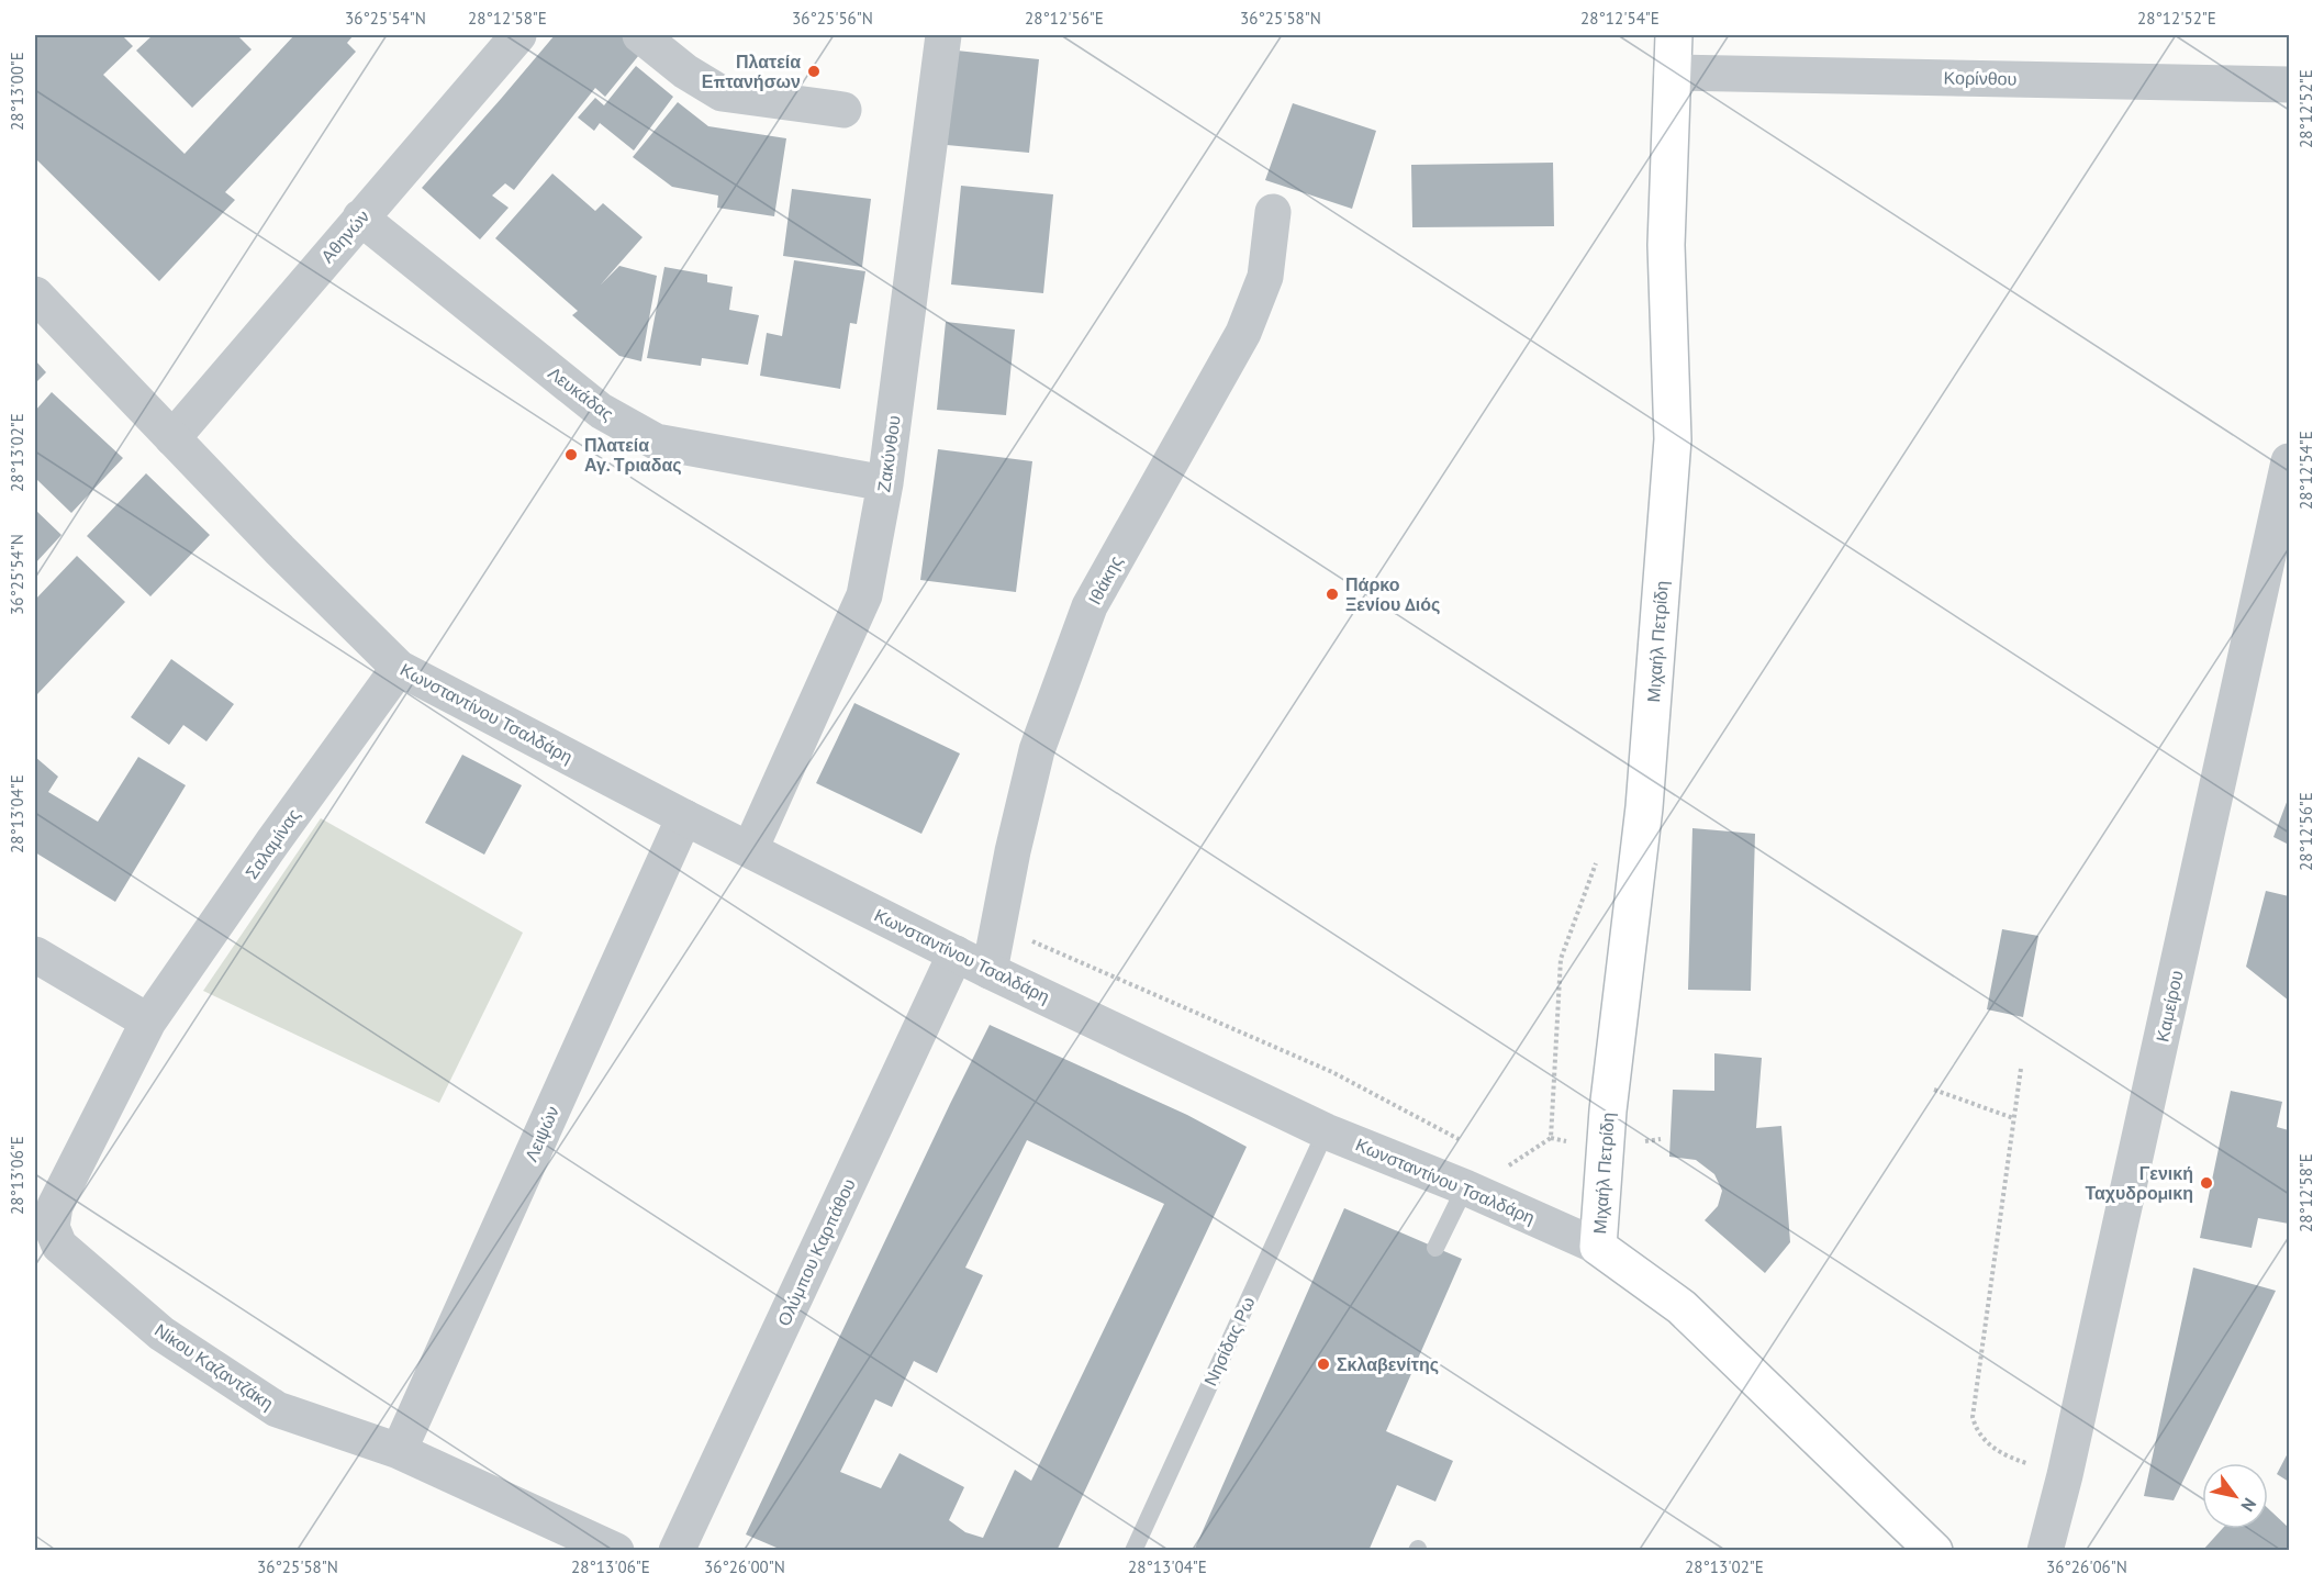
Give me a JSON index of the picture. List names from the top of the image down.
{
  "streets": {
    "main road": ["Μιχαήλ Πετρίδη", "Κωνσταντίνου Τσαλδάρη"],
    "street": [
      "Κορίνθου",
      "Αθηνών",
      "Λευκάδας",
      "Ζακύνθου",
      "Ιθάκης",
      "Σαλαμίνας",
      "Καμείρου",
      "Λειψών",
      "Ολύμπου Καρπάθου",
      "Νίκου Καζαντζάκη"
    ],
    "lane": ["Νησίδας Ρω"]
  },
  "crossings": [
    ["Κορίνθου", "Μιχαήλ Πετρίδη"],
    ["Αθηνών", "Λευκάδας"],
    ["Αθηνών", "Κωνσταντίνου Τσαλδάρη"],
    ["Λευκάδας", "Ζακύνθου"],
    ["Ζακύνθου", "Κωνσταντίνου Τσαλδάρη"],
    ["Ιθάκης", "Κωνσταντίνου Τσαλδάρη"],
    ["Μιχαήλ Πετρίδη", "Κωνσταντίνου Τσαλδάρη"],
    ["Κωνσταντίνου Τσαλδάρη", "Σαλαμίνας"],
    ["Κωνσταντίνου Τσαλδάρη", "Λειψών"],
    ["Κωνσταντίνου Τσαλδάρη", "Ολύμπου Καρπάθου"],
    ["Κωνσταντίνου Τσαλδάρη", "Νησίδας Ρω"],
    ["Σαλαμίνας", "Νίκου Καζαντζάκη"],
    ["Λειψών", "Νίκου Καζαντζάκη"]
  ],
  "places": [
    "Πλατεία Επτανήσων",
    "Πλατεία Αγ. Τριαδας",
    "Πάρκο Ξενίου Διός",
    "Γενική Ταχυδρομικη",
    "Σκλαβενίτης"
  ],
  "north": "bottom right",
  "coordinates": [
    "36°25'54\"N",
    "28°12'58\"E",
    "36°25'56\"N",
    "28°12'56\"E",
    "36°25'58\"N",
    "28°12'54\"E",
    "28°12'52\"E",
    "28°13'00\"E",
    "28°13'02\"E",
    "28°13'04\"E",
    "28°13'06\"E",
    "36°26'00\"N",
    "36°26'06\"N"
  ]
}
